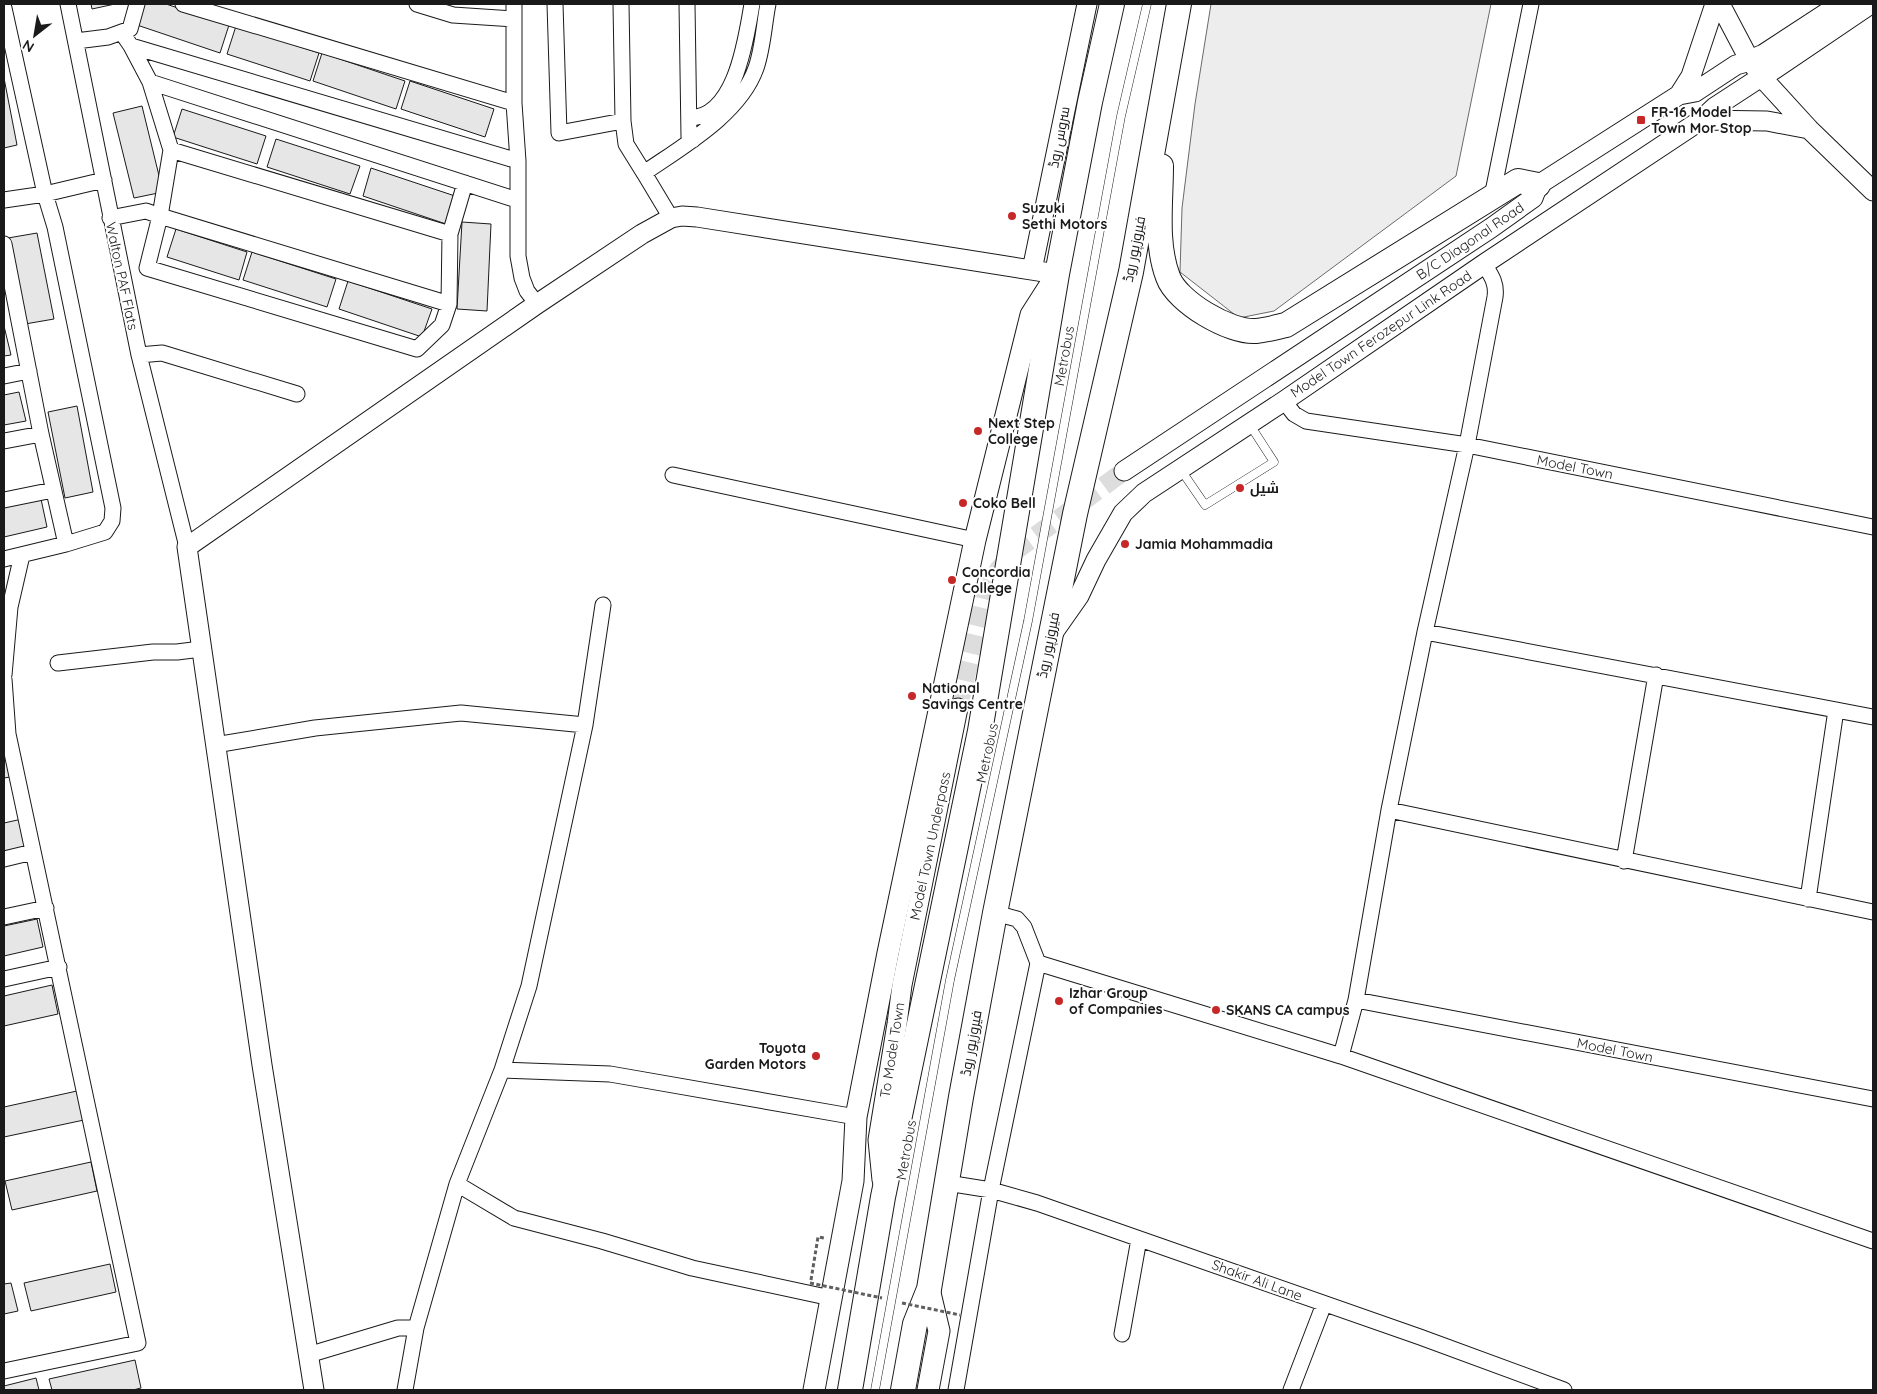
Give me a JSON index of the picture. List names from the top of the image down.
{
  "streets": {
    "main road": ["B/C Diagonal Road", "فیروزپور روڈ"],
    "street": [
      "سروس روڈ",
      "Walton PAF Flats",
      "Model Town Ferozepur Link Road",
      "Model Town",
      "Model Town Underpass",
      "To Model Town",
      "Shakir Ali Lane"
    ],
    "lane": ["Metrobus"]
  },
  "crossings": [
    ["B/C Diagonal Road", "Model Town Ferozepur Link Road"],
    ["فیروزپور روڈ", "Model Town Ferozepur Link Road"],
    ["فیروزپور روڈ", "Shakir Ali Lane"],
    ["Model Town Ferozepur Link Road", "Model Town"],
    ["Model Town Underpass", "To Model Town"]
  ],
  "places": {
    "transit": ["FR-16 Model Town Mor Stop"],
    "other": [
      "Suzuki Sethi Motors",
      "Next Step College",
      "شیل",
      "Coko Bell",
      "Jamia Mohammadia",
      "Concordia College",
      "National Savings Centre",
      "Izhar Group of Companies",
      "SKANS CA campus",
      "Toyota Garden Motors"
    ]
  },
  "north": "bottom left"
}
